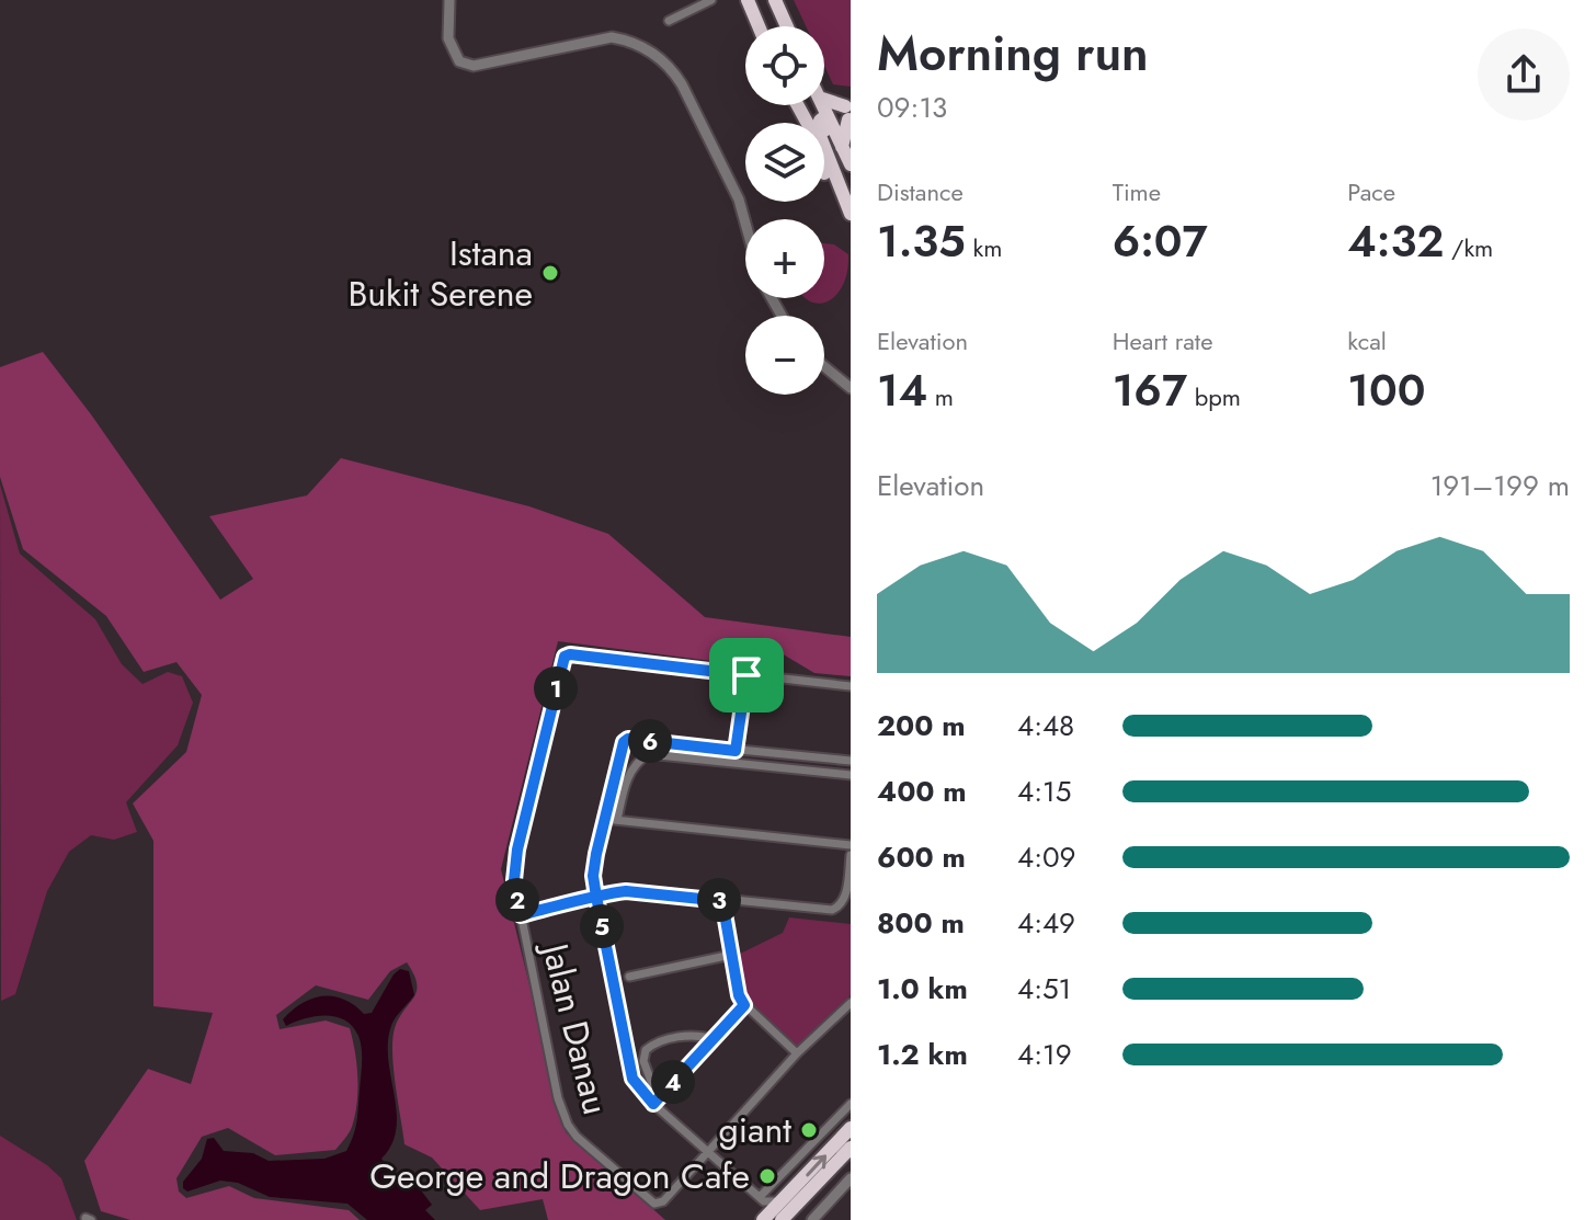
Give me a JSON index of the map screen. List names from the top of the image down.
{
  "streets": {
    "street": ["Jalan Danau"]
  },
  "places": ["Istana Bukit Serene", "giant", "George and Dragon Cafe"],
  "page": {
    "heading": ["Morning run", "09:13"],
    "map_buttons": ["+", "−"],
    "stats": [
      ["Distance", "1.35 km"],
      ["Time", "6:07"],
      ["Pace", "4:32 /km"],
      ["Elevation", "14 m"],
      ["Heart rate", "167 bpm"],
      ["kcal", "100"]
    ],
    "chart": ["Elevation", "191–199 m"],
    "pins": [
      "1",
      "6",
      "2",
      "3",
      "5",
      "4"
    ],
    "list": [
      {
        "name": "200 m",
        "note": "4:48"
      },
      {
        "name": "400 m",
        "note": "4:15"
      },
      {
        "name": "600 m",
        "note": "4:09"
      },
      {
        "name": "800 m",
        "note": "4:49"
      },
      {
        "name": "1.0 km",
        "note": "4:51"
      },
      {
        "name": "1.2 km",
        "note": "4:19"
      }
    ]
  }
}
